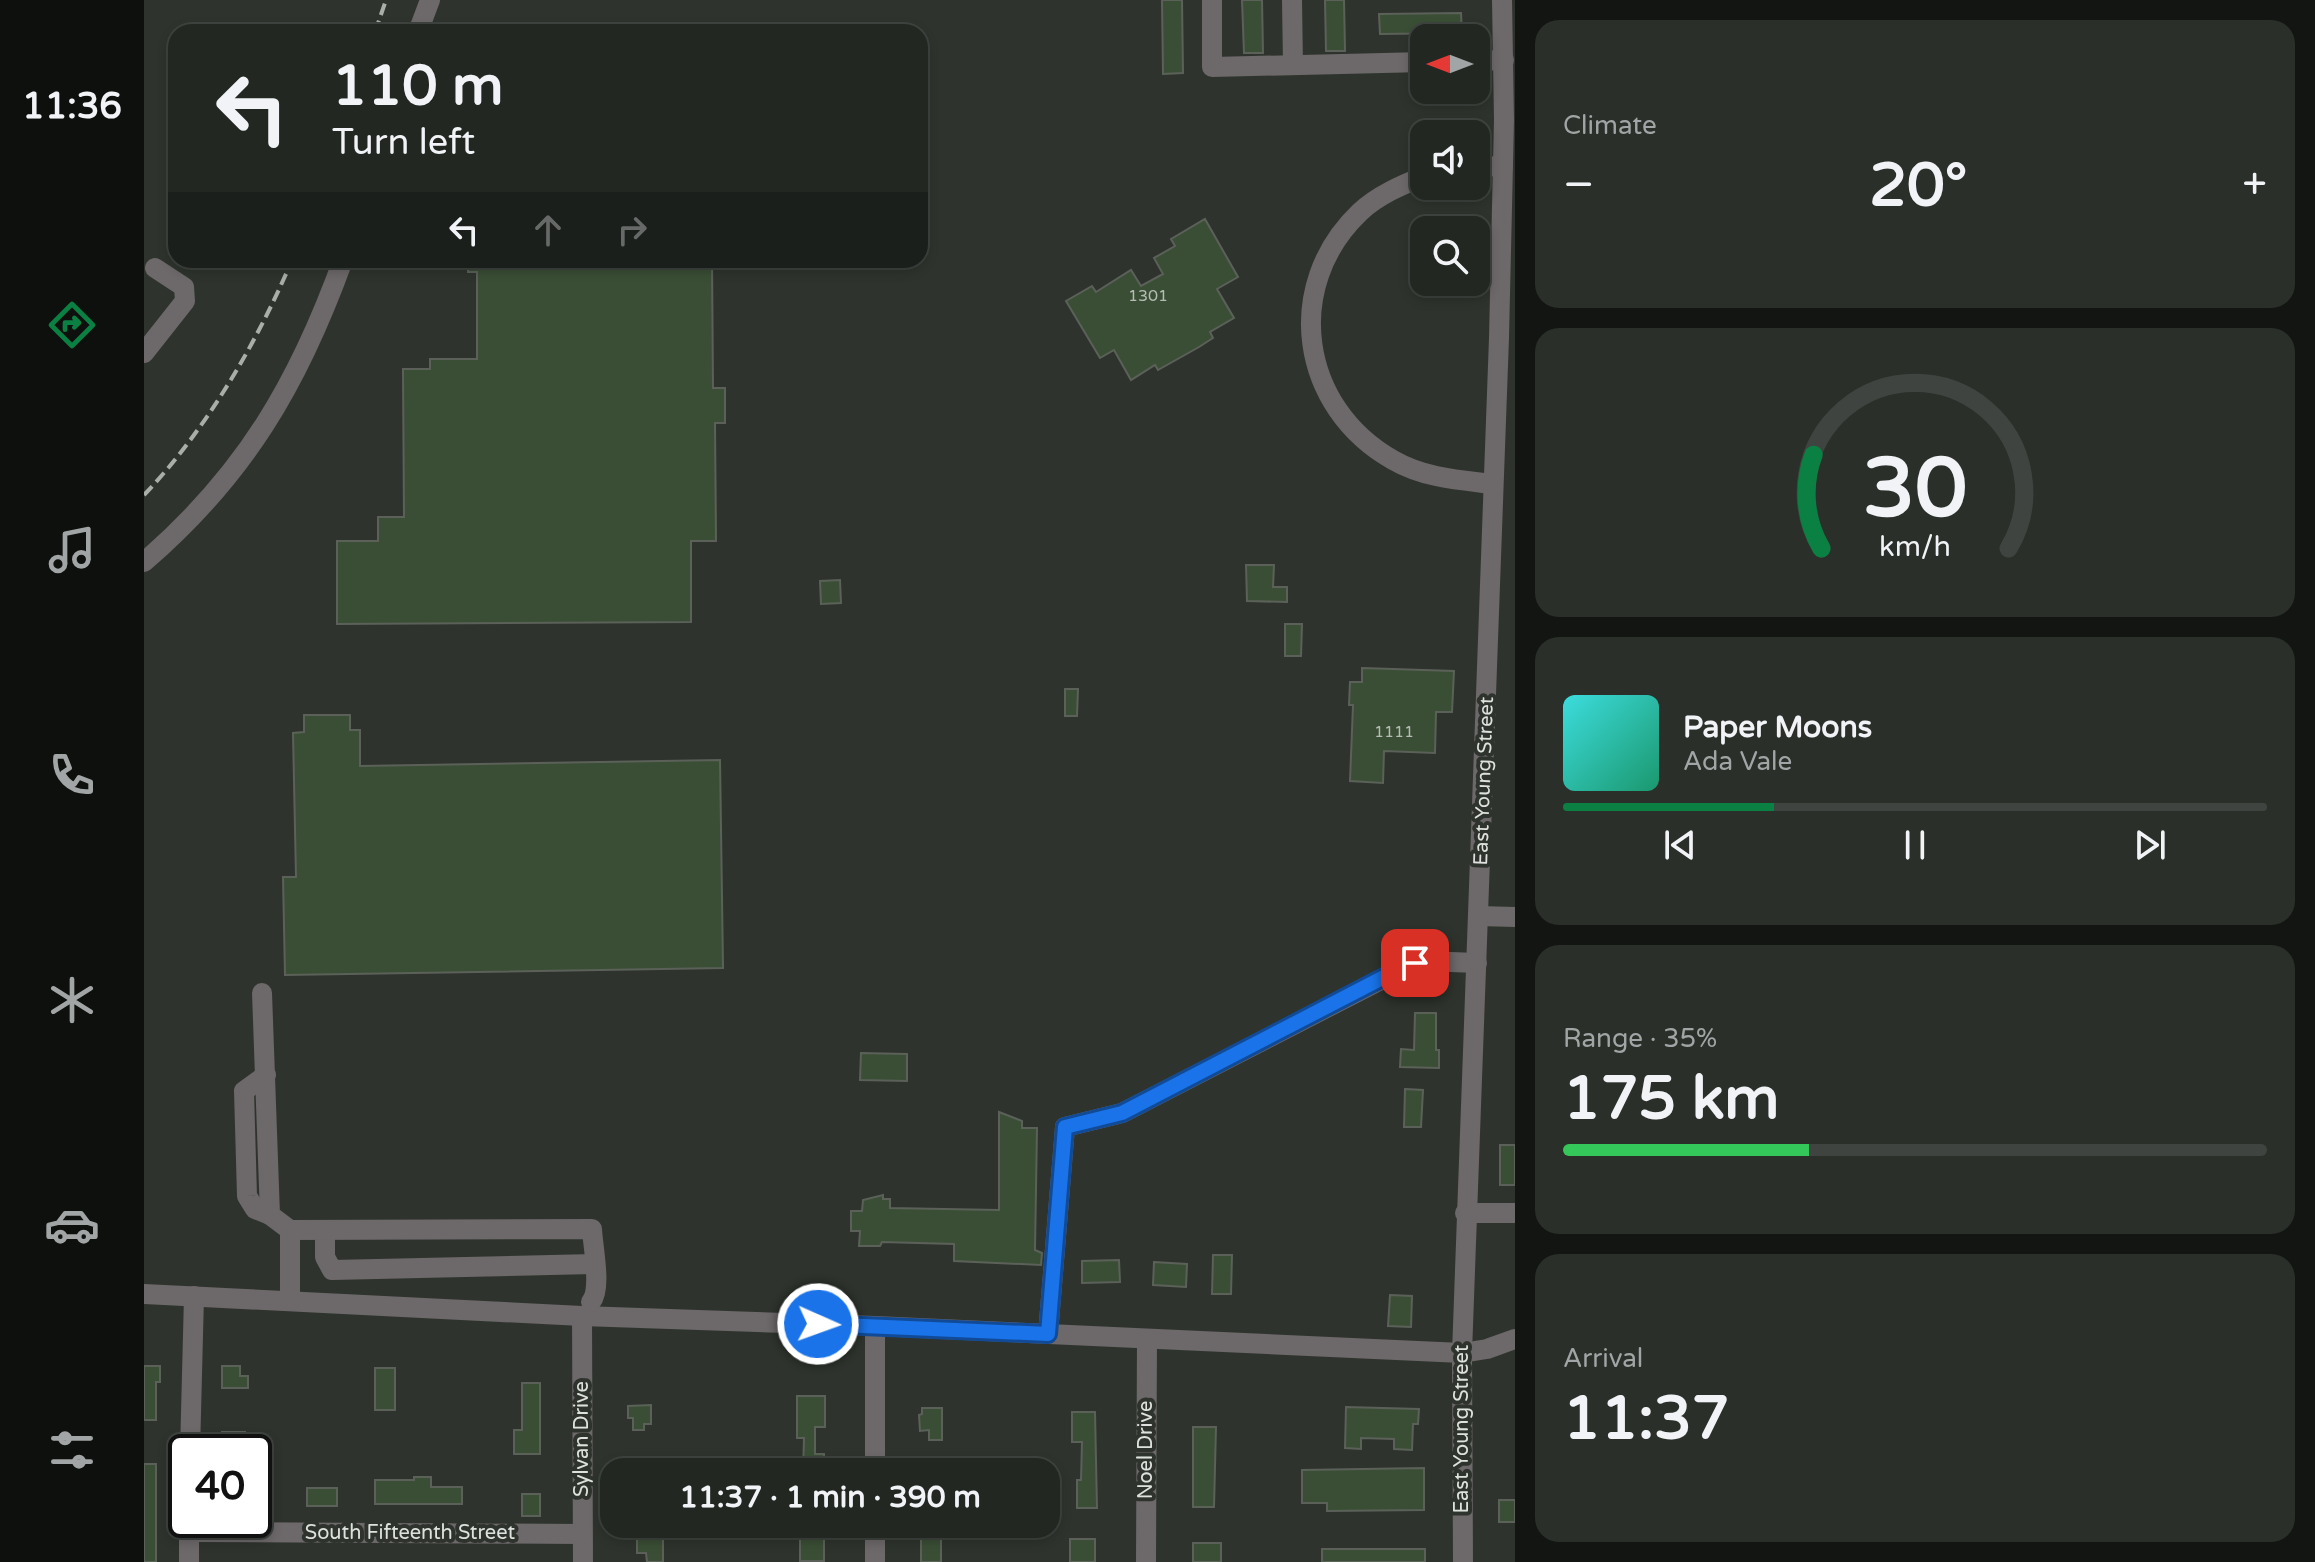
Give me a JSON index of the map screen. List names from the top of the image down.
{
  "streets": {
    "street": [
      "East Young Street",
      "Sylvan Drive",
      "Noel Drive",
      "South Fifteenth Street"
    ]
  },
  "crossings": [
    ["Sylvan Drive", "South Fifteenth Street"]
  ],
  "house_numbers": ["1301", "1111"],
  "north": "left",
  "page": {
    "tabs": "11:36",
    "tile": [
      "Climate",
      ["Range · 35%", "175 km"],
      ["Arrival", "11:37"]
    ],
    "turn": ["110 m", "Turn left"],
    "heat": ["−", "20°", "+"],
    "song": ["Paper Moons", "Ada Vale"],
    "limit": "40",
    "trip": "11:37 · 1 min · 390 m",
    "gauge": ["30", "km/h"]
  }
}
